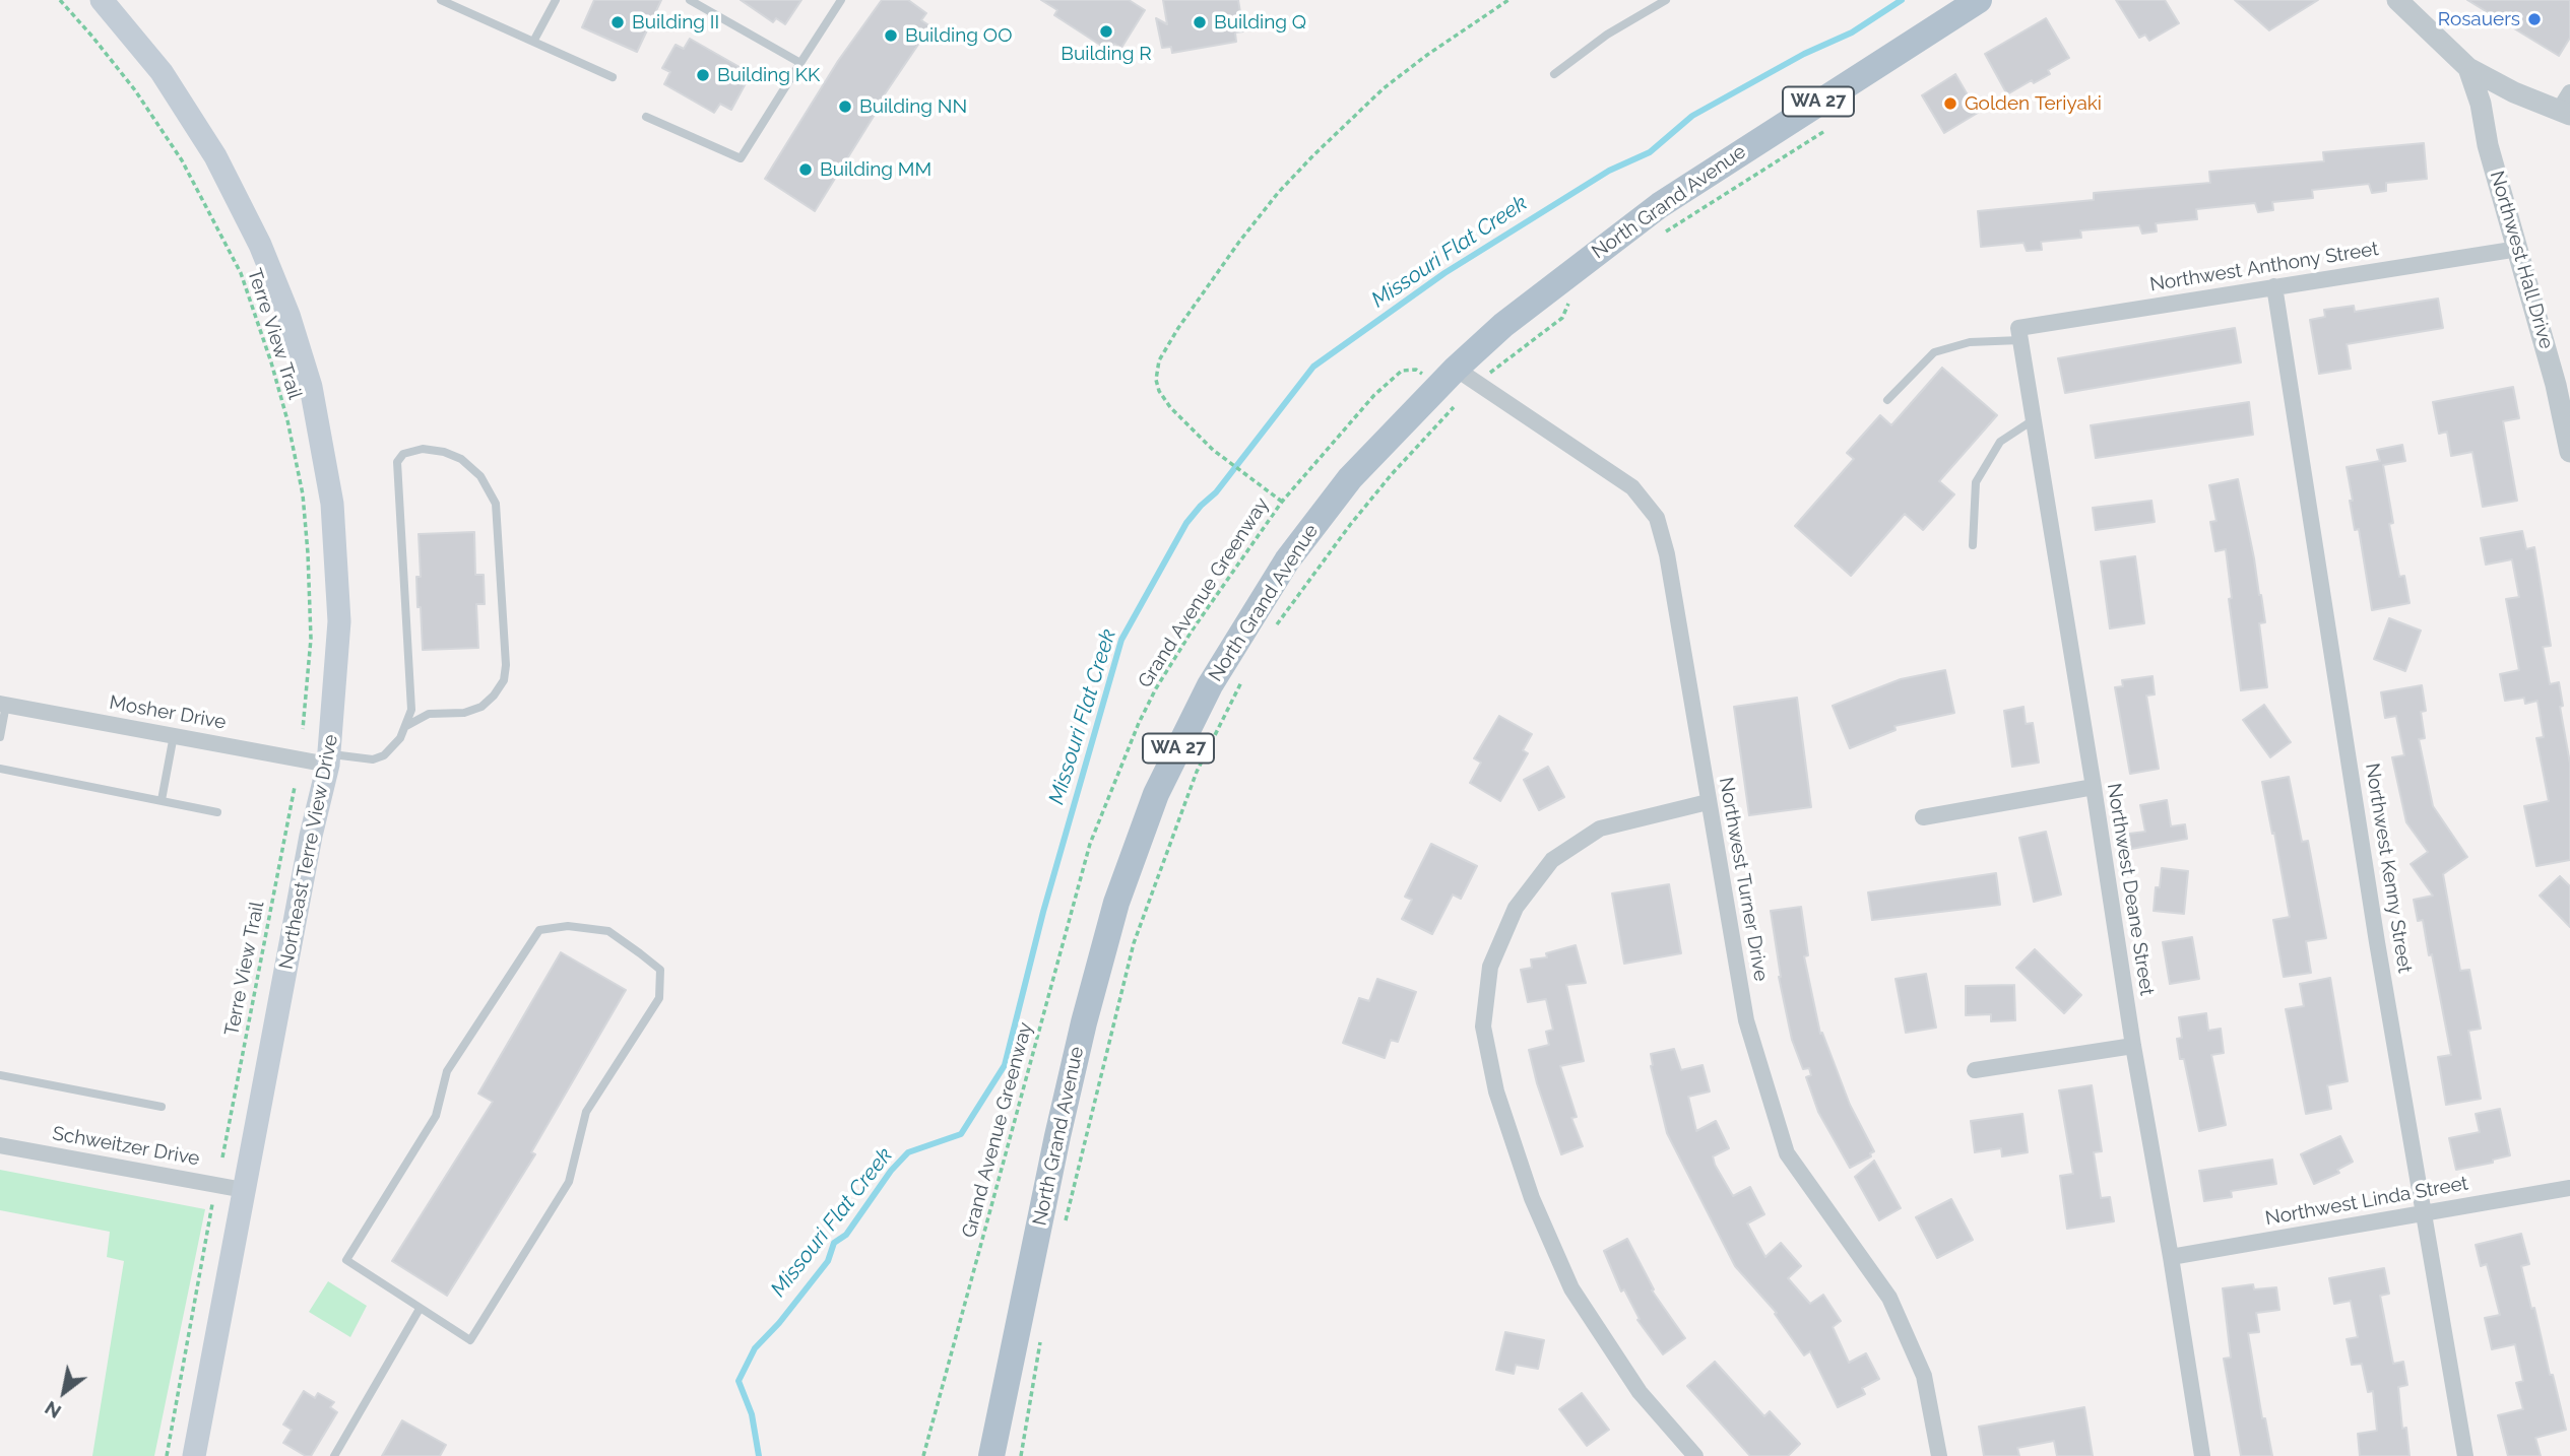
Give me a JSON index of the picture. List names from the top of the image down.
{
  "streets": {
    "main road": ["WA 27", "North Grand Avenue", "Northeast Terre View Drive"],
    "street": [
      "Northwest Hall Drive",
      "Northwest Anthony Street",
      "Mosher Drive",
      "Northwest Kenny Street",
      "Northwest Turner Drive",
      "Northwest Deane Street",
      "Schweitzer Drive",
      "Northwest Linda Street"
    ],
    "path": ["Terre View Trail", "Grand Avenue Greenway"]
  },
  "crossings": [
    ["North Grand Avenue", "Northwest Turner Drive"],
    ["Northwest Hall Drive", "Northwest Anthony Street"],
    ["Northwest Anthony Street", "Northwest Kenny Street"],
    ["Northwest Anthony Street", "Northwest Deane Street"],
    ["Mosher Drive", "Northeast Terre View Drive"],
    ["Northeast Terre View Drive", "Schweitzer Drive"],
    ["Northwest Kenny Street", "Northwest Linda Street"],
    ["Northwest Deane Street", "Northwest Linda Street"]
  ],
  "water": ["Missouri Flat Creek"],
  "places": [
    "Rosauers",
    "Building II",
    "Building Q",
    "Building R",
    "Building OO",
    "Building KK",
    "Golden Teriyaki",
    "Building NN",
    "Building MM"
  ],
  "north": "bottom left"
}
